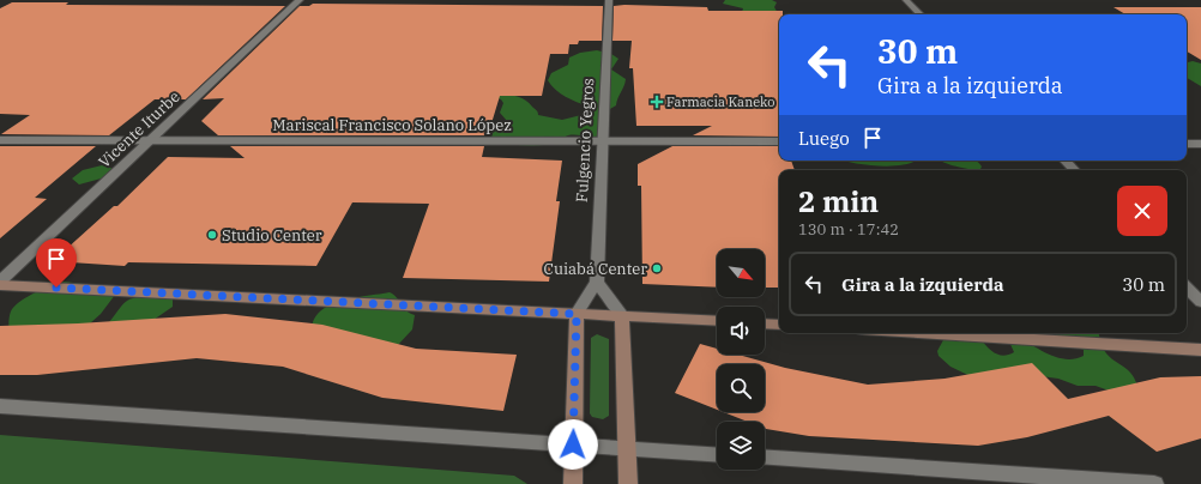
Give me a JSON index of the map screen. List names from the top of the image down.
{
  "streets": {
    "street": ["Mariscal Francisco Solano López", "Vicente Iturbe", "Fulgencio Yegros"]
  },
  "crossings": [
    ["Mariscal Francisco Solano López", "Vicente Iturbe"],
    ["Mariscal Francisco Solano López", "Fulgencio Yegros"]
  ],
  "places": {
    "health": ["Farmacia Kaneko"],
    "other": ["Studio Center", "Cuiabá Center"]
  },
  "north": "bottom right",
  "page": {
    "turn": ["30 m", "Gira a la izquierda"],
    "then": "Luego",
    "heading": ["2 min", "130 m · 17:42"],
    "list": [
      {
        "name": "Gira a la izquierda",
        "value": "30 m"
      }
    ]
  }
}
